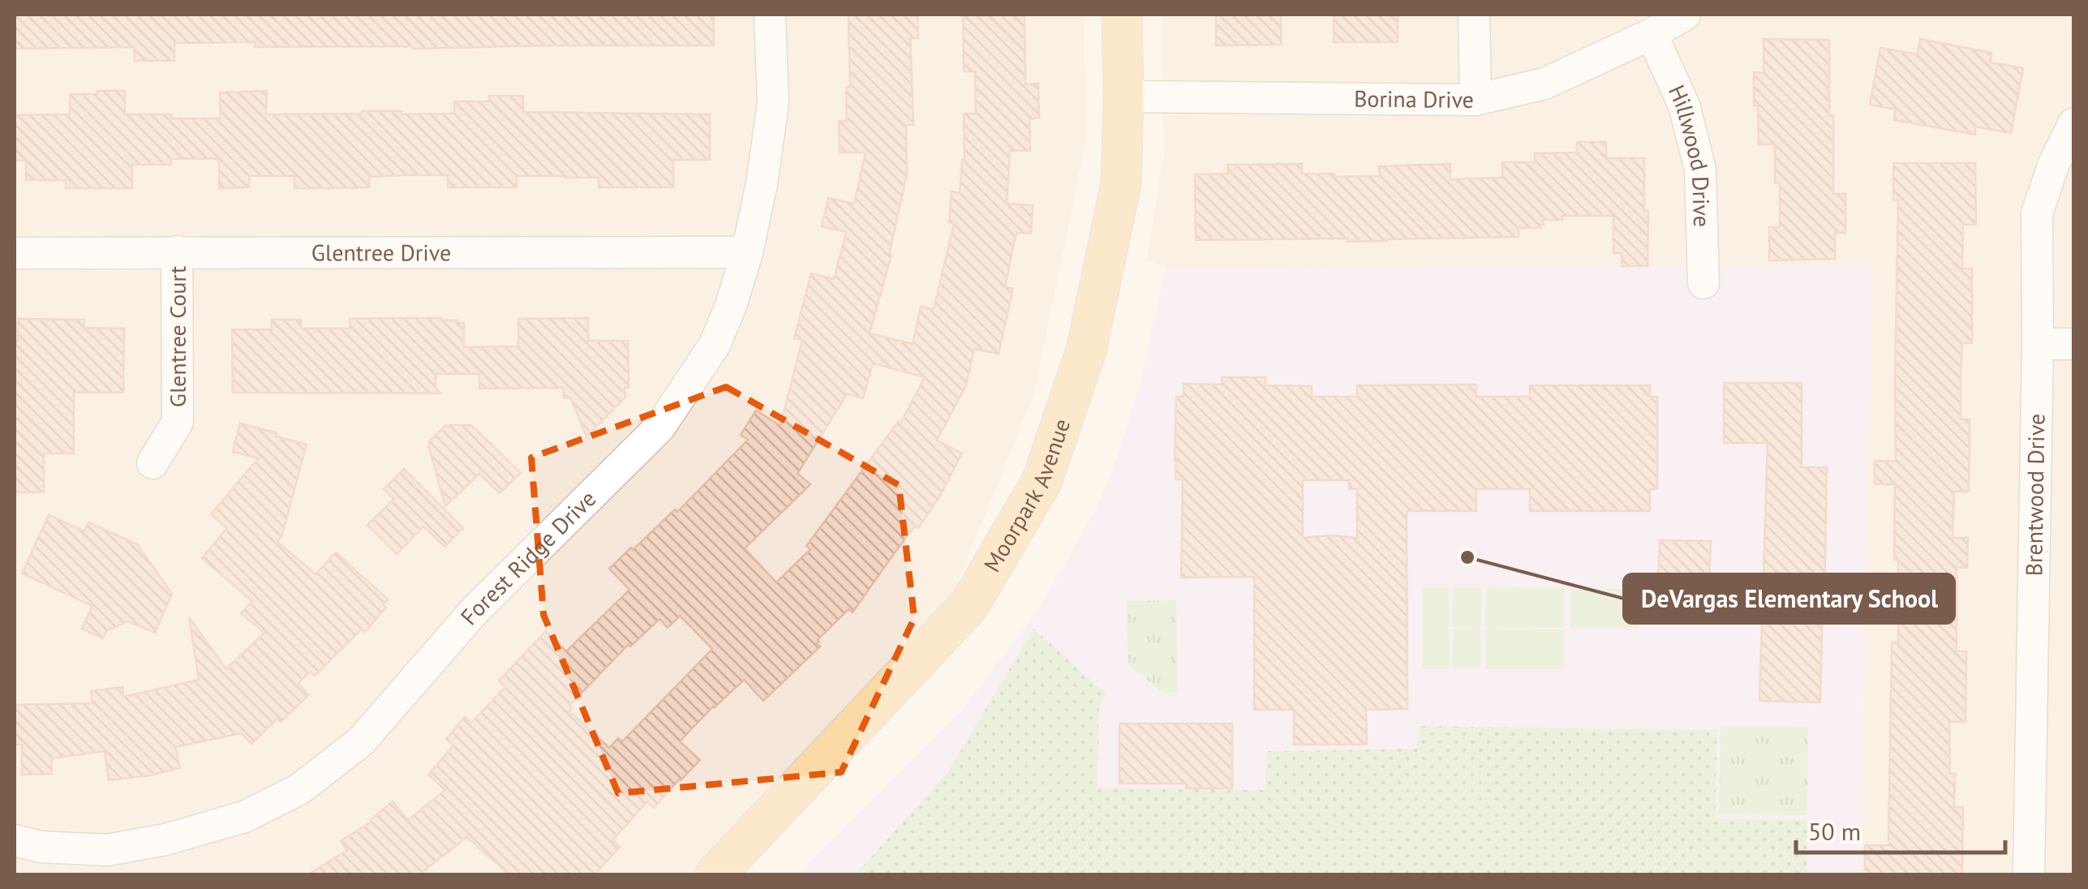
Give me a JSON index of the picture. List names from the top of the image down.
{
  "streets": {
    "main road": ["Moorpark Avenue"],
    "street": [
      "Borina Drive",
      "Hillwood Drive",
      "Glentree Drive",
      "Glentree Court",
      "Brentwood Drive",
      "Forest Ridge Drive"
    ]
  },
  "crossings": [
    ["Borina Drive", "Hillwood Drive"],
    ["Borina Drive", "Moorpark Avenue"],
    ["Glentree Drive", "Glentree Court"],
    ["Glentree Drive", "Forest Ridge Drive"]
  ],
  "places": ["DeVargas Elementary School"],
  "scale_bar": "50 m"
}
